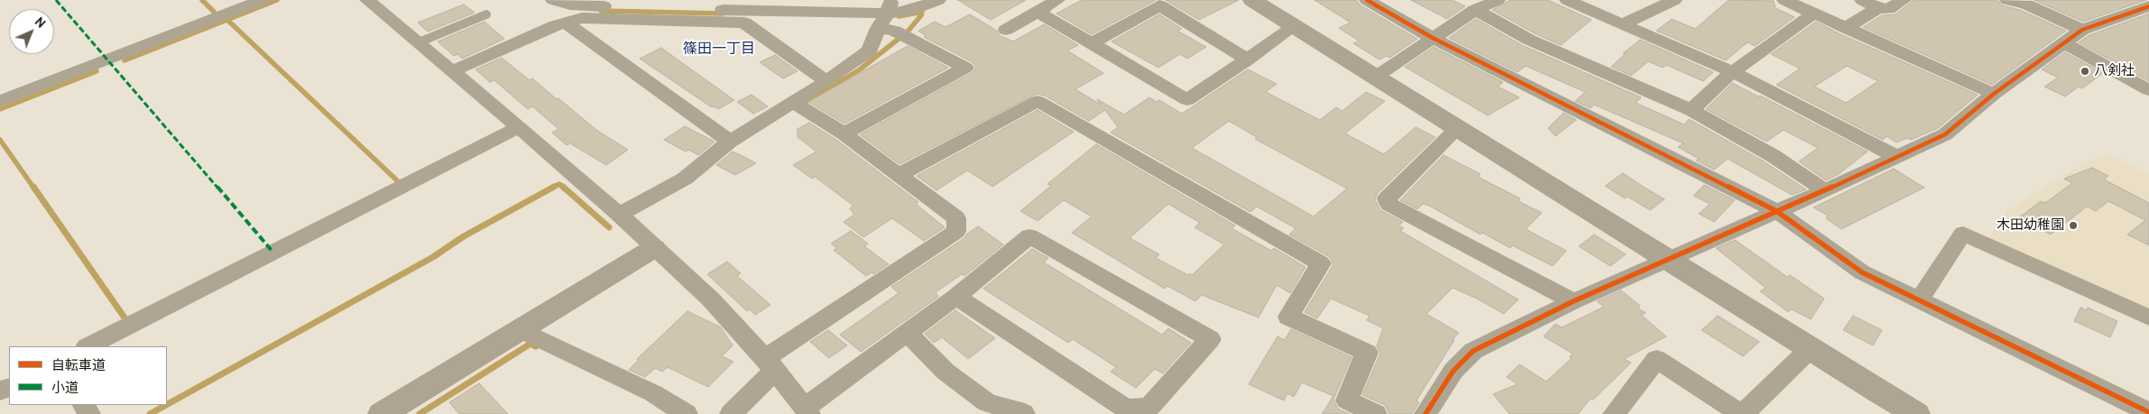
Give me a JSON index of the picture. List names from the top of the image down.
{
  "districts": ["篠田一丁目"],
  "places": ["八剣社", "木田幼稚園"],
  "legend": ["自転車道", "小道"],
  "north": "top right"
}
